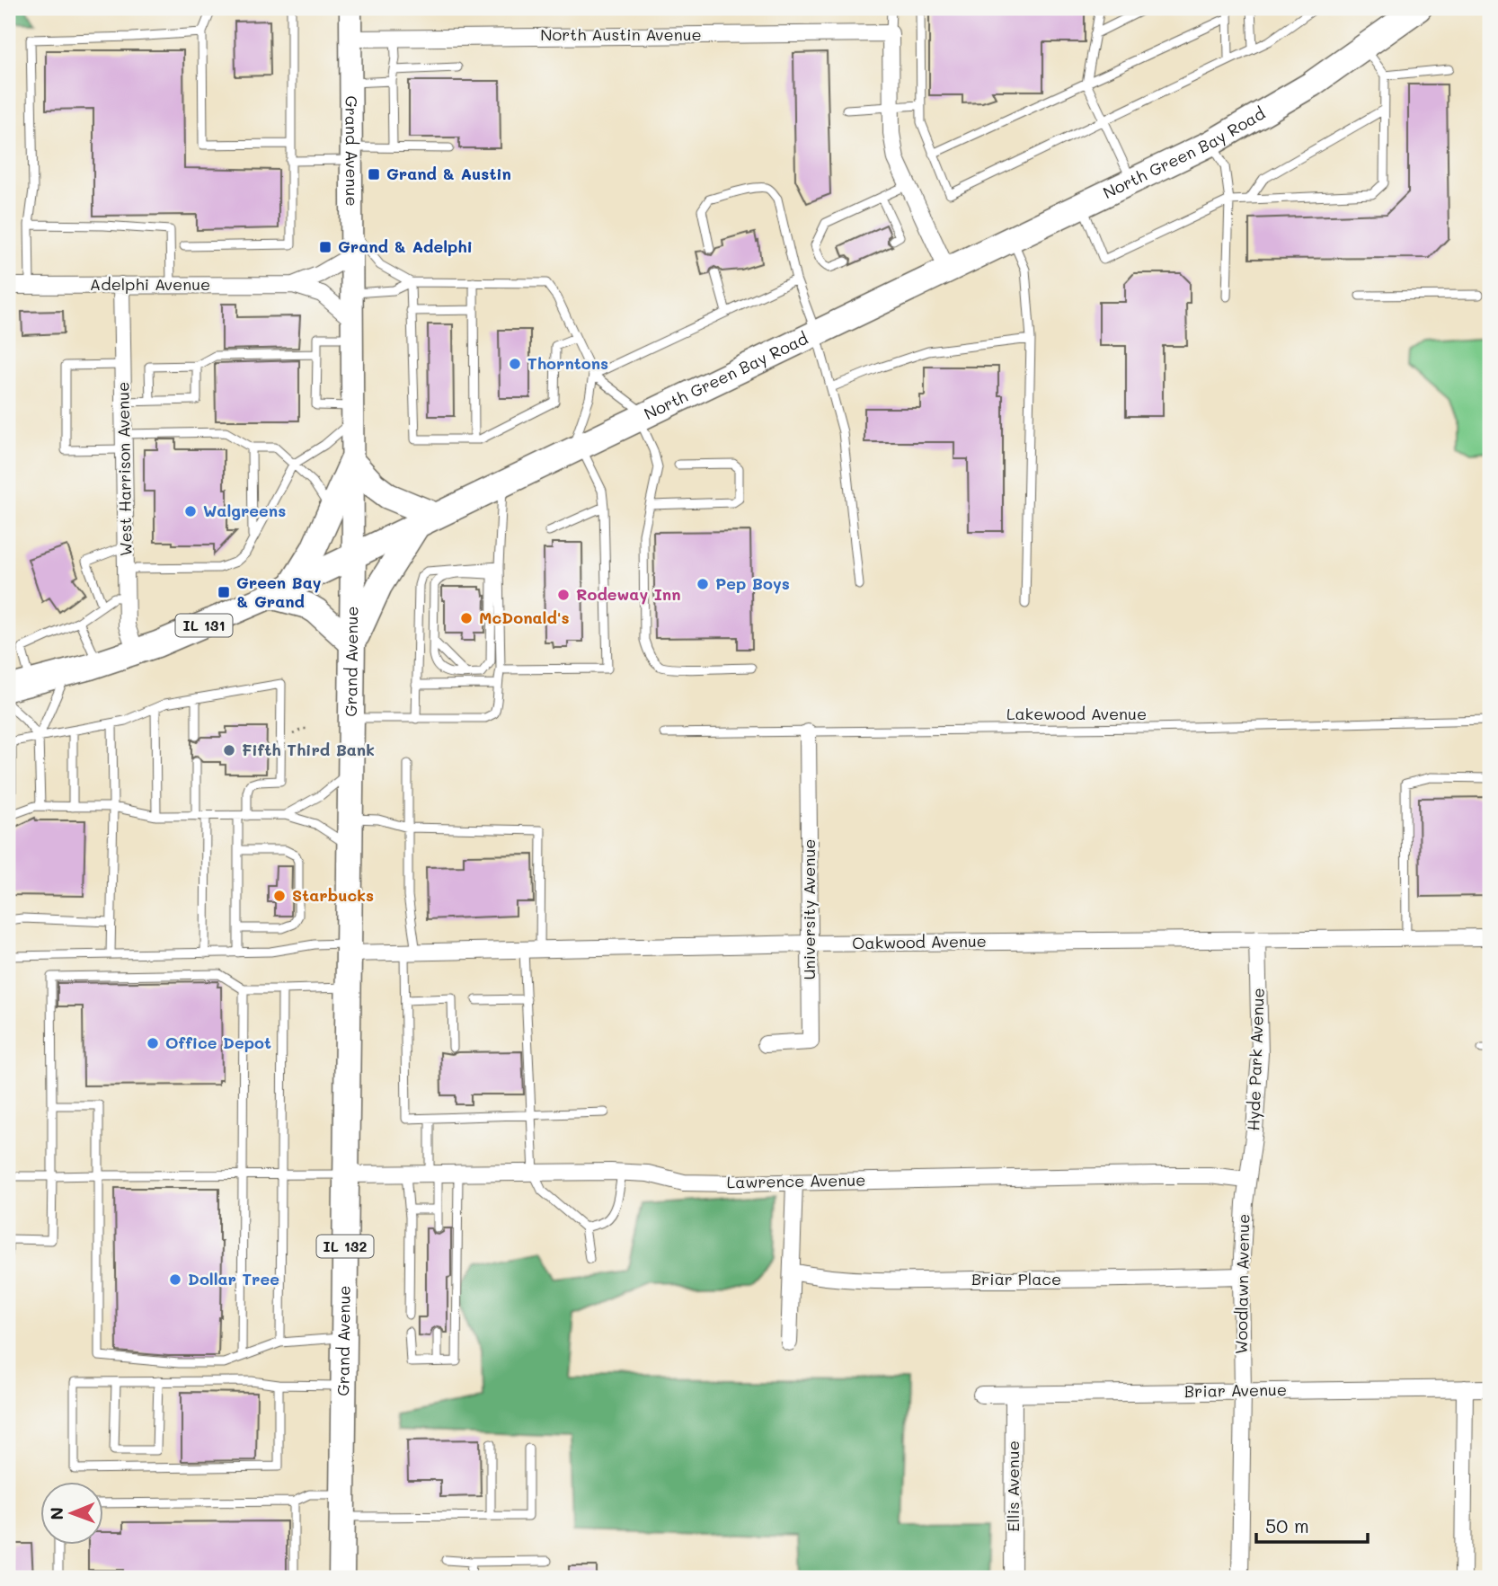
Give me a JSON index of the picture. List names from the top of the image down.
{
  "streets": {
    "main road": [
      "Grand Avenue",
      "North Green Bay Road",
      "IL 131",
      "IL 132"
    ],
    "street": [
      "North Austin Avenue",
      "Adelphi Avenue",
      "West Harrison Avenue",
      "University Avenue",
      "Oakwood Avenue",
      "Hyde Park Avenue",
      "Lawrence Avenue",
      "Briar Place",
      "Woodlawn Avenue",
      "Briar Avenue",
      "Ellis Avenue"
    ],
    "lane": ["Lakewood Avenue"]
  },
  "crossings": [
    ["North Austin Avenue", "Grand Avenue"],
    ["Grand Avenue", "North Green Bay Road"],
    ["Grand Avenue", "Adelphi Avenue"],
    ["Grand Avenue", "Oakwood Avenue"],
    ["Grand Avenue", "Lawrence Avenue"],
    ["North Green Bay Road", "West Harrison Avenue"],
    ["Adelphi Avenue", "West Harrison Avenue"],
    ["Lakewood Avenue", "University Avenue"],
    ["University Avenue", "Oakwood Avenue"],
    ["Oakwood Avenue", "Hyde Park Avenue"],
    ["Hyde Park Avenue", "Lawrence Avenue"],
    ["Hyde Park Avenue", "Woodlawn Avenue"],
    ["Lawrence Avenue", "Woodlawn Avenue"],
    ["Briar Place", "Woodlawn Avenue"],
    ["Woodlawn Avenue", "Briar Avenue"],
    ["Briar Avenue", "Ellis Avenue"]
  ],
  "places": {
    "transit": ["Grand & Austin", "Grand & Adelphi", "Green Bay & Grand"],
    "other": [
      "Thorntons",
      "Walgreens",
      "Pep Boys",
      "Rodeway Inn",
      "McDonald's",
      "Fifth Third Bank",
      "Starbucks",
      "Office Depot",
      "Dollar Tree"
    ]
  },
  "scale_bar": "50 m",
  "north": "left"
}
